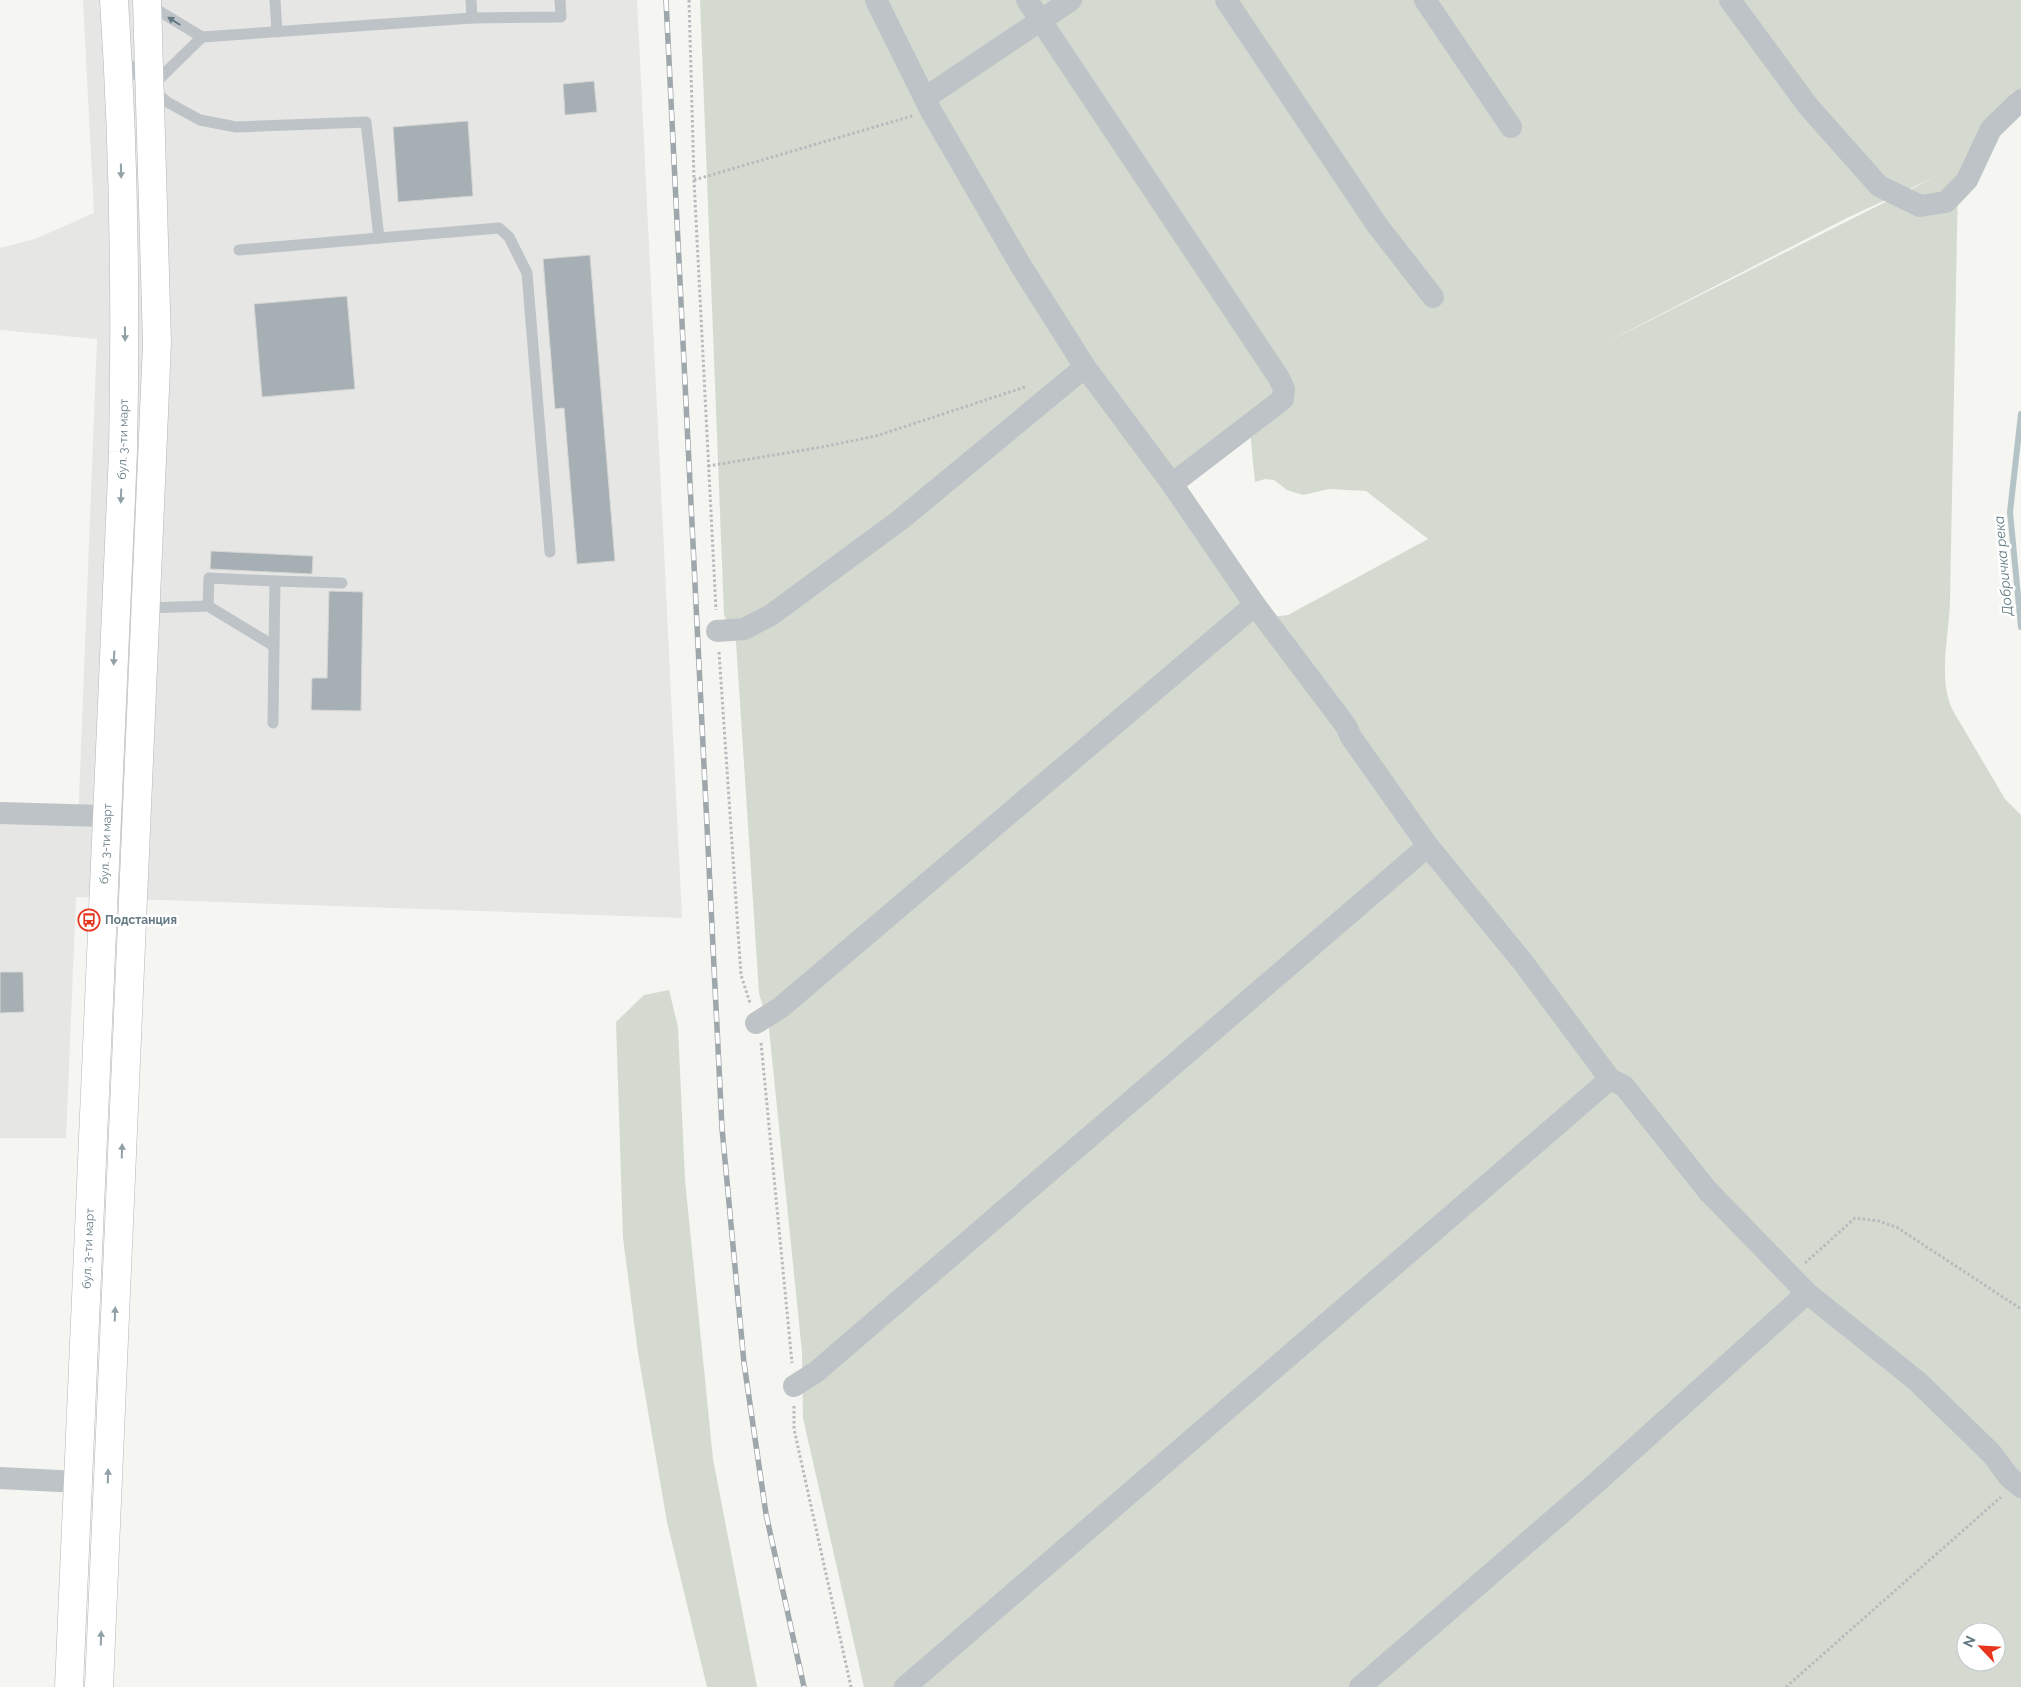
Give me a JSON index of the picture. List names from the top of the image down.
{
  "streets": {
    "main road": ["бул. 3-ти март"]
  },
  "water": ["Добричка река"],
  "places": {
    "bus stop": ["Подстанция"]
  },
  "north": "top left"
}
